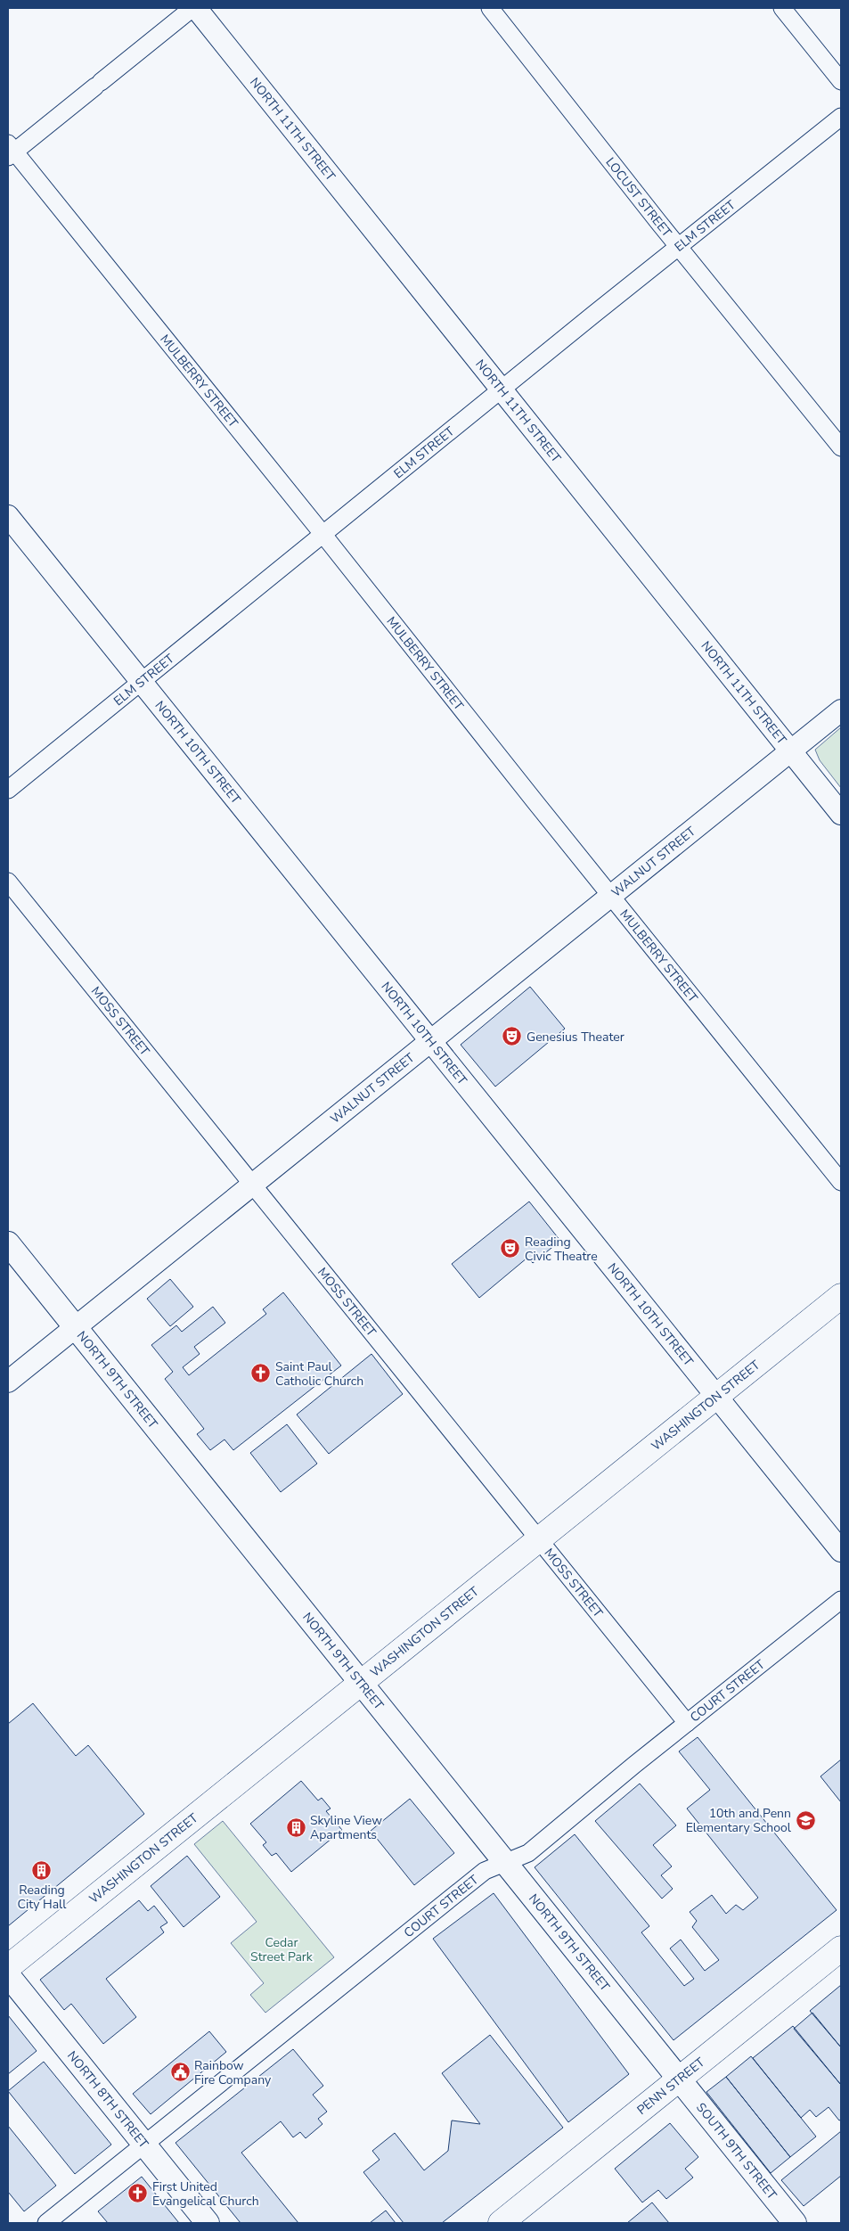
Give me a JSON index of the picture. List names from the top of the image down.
{
  "streets": {
    "main road": [
      "NORTH 9TH STREET",
      "WASHINGTON STREET",
      "PENN STREET",
      "NORTH 8TH STREET",
      "SOUTH 9TH STREET"
    ],
    "street": [
      "NORTH 11TH STREET",
      "LOCUST STREET",
      "ELM STREET",
      "MULBERRY STREET",
      "NORTH 10TH STREET",
      "WALNUT STREET",
      "MOSS STREET",
      "COURT STREET"
    ]
  },
  "crossings": [
    ["NORTH 11TH STREET", "ELM STREET"],
    ["NORTH 11TH STREET", "WALNUT STREET"],
    ["LOCUST STREET", "ELM STREET"],
    ["ELM STREET", "MULBERRY STREET"],
    ["ELM STREET", "NORTH 10TH STREET"],
    ["MULBERRY STREET", "WALNUT STREET"],
    ["NORTH 10TH STREET", "WALNUT STREET"],
    ["NORTH 10TH STREET", "WASHINGTON STREET"],
    ["WALNUT STREET", "MOSS STREET"],
    ["WALNUT STREET", "NORTH 9TH STREET"],
    ["MOSS STREET", "WASHINGTON STREET"],
    ["MOSS STREET", "COURT STREET"],
    ["NORTH 9TH STREET", "WASHINGTON STREET"],
    ["NORTH 9TH STREET", "COURT STREET"],
    ["NORTH 9TH STREET", "PENN STREET"],
    ["NORTH 9TH STREET", "SOUTH 9TH STREET"],
    ["COURT STREET", "NORTH 8TH STREET"],
    ["PENN STREET", "SOUTH 9TH STREET"]
  ],
  "parks": ["Cedar Street Park"],
  "places": {
    "theatre": ["Genesius Theater", "Reading Civic Theatre"],
    "church": ["Saint Paul Catholic Church", "First United Evangelical Church"],
    "school or university": ["10th and Penn Elementary School"],
    "building": ["Skyline View Apartments", "Reading City Hall"],
    "public building": ["Rainbow Fire Company"]
  }
}
